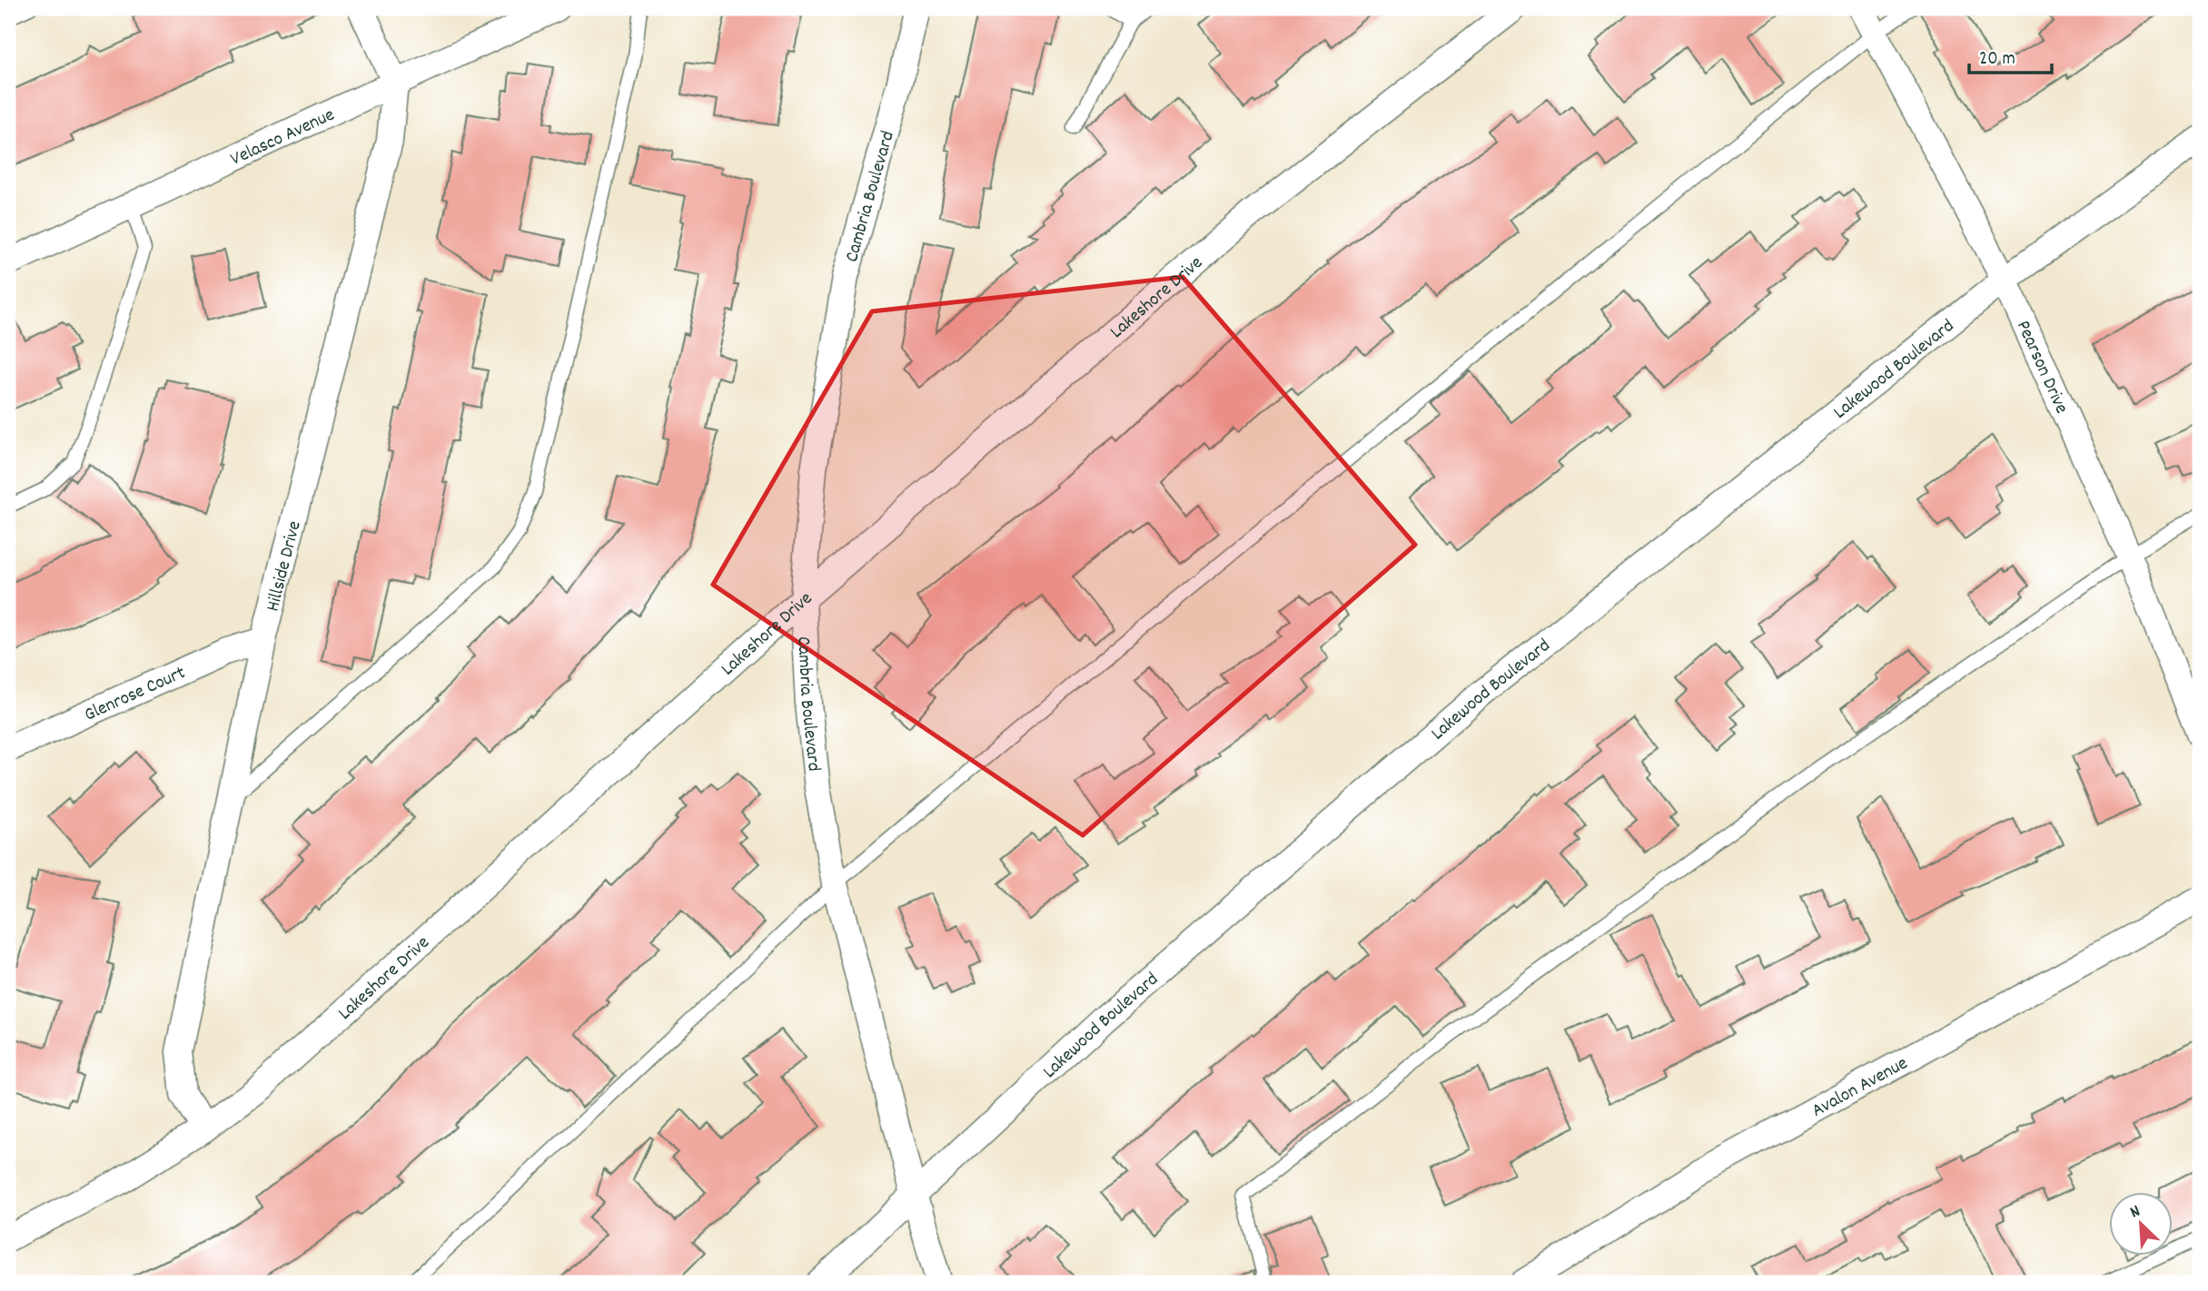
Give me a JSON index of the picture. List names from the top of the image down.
{
  "streets": {
    "street": [
      "Velasco Avenue",
      "Cambria Boulevard",
      "Lakeshore Drive",
      "Pearson Drive",
      "Lakewood Boulevard",
      "Hillside Drive",
      "Glenrose Court",
      "Avalon Avenue"
    ]
  },
  "crossings": [
    ["Velasco Avenue", "Hillside Drive"],
    ["Cambria Boulevard", "Lakeshore Drive"],
    ["Cambria Boulevard", "Lakewood Boulevard"],
    ["Lakeshore Drive", "Hillside Drive"],
    ["Pearson Drive", "Lakewood Boulevard"],
    ["Hillside Drive", "Glenrose Court"]
  ],
  "scale_bar": "20 m",
  "north": "top left"
}
